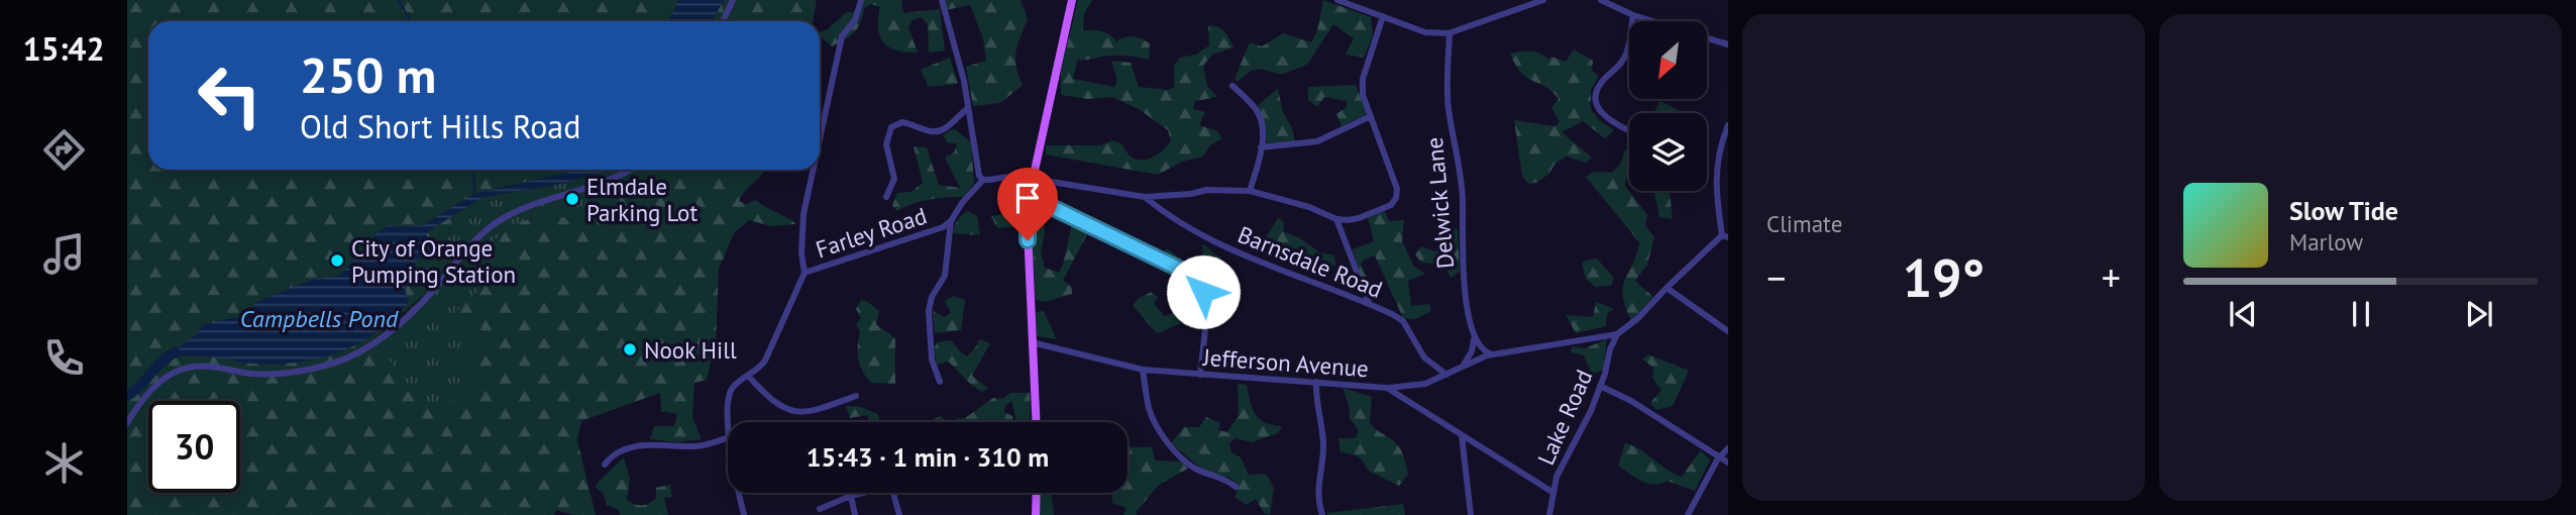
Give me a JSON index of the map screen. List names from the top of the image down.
{
  "streets": {
    "street": [
      "Delwick Lane",
      "Farley Road",
      "Barnsdale Road",
      "Jefferson Avenue",
      "Lake Road"
    ]
  },
  "crossings": [
    ["Jefferson Avenue", "Lake Road"]
  ],
  "water": ["Campbells Pond"],
  "places": ["Elmdale Parking Lot", "City of Orange Pumping Station", "Nook Hill"],
  "north": "bottom left",
  "page": {
    "tabs": "15:42",
    "tile": "Climate",
    "turn": ["250 m", "Old Short Hills Road"],
    "song": ["Slow Tide", "Marlow"],
    "heat": ["−", "19°", "+"],
    "limit": "30",
    "trip": "15:43 · 1 min · 310 m"
  }
}
